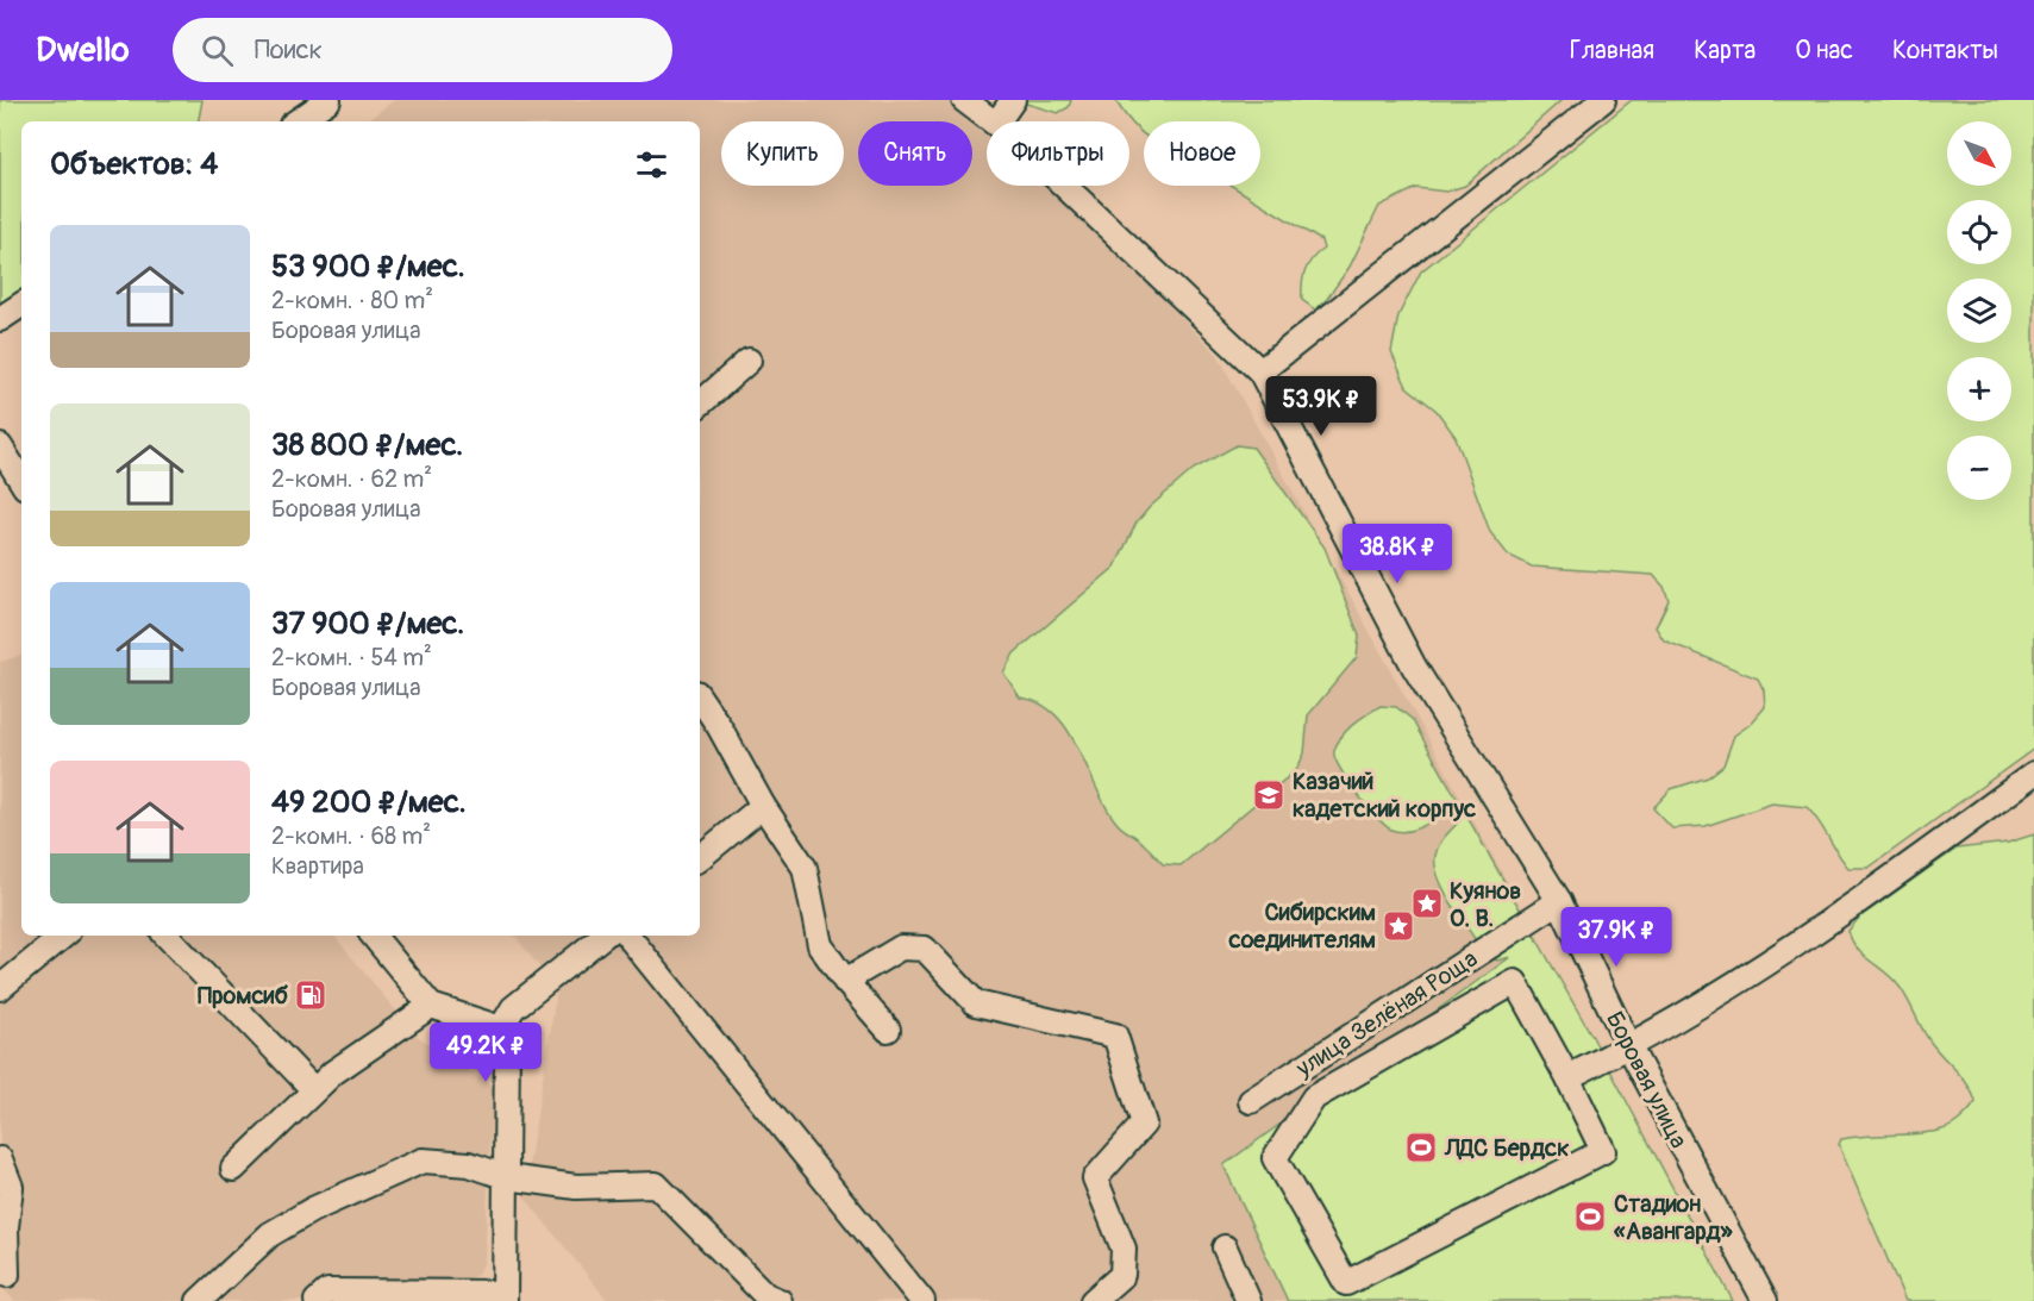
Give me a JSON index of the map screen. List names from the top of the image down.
{
  "streets": {
    "street": ["улица Зелёная Роща", "Боровая улица"]
  },
  "crossings": [
    ["улица Зелёная Роща", "Боровая улица"]
  ],
  "places": {
    "school or university": ["Казачий кадетский корпус"],
    "place": ["Куянов О. В.", "Сибирским соединителям"],
    "fuel station": ["Промсиб"],
    "sports": ["ЛДС Бердск", "Стадион «Авангард»"]
  },
  "north": "bottom right",
  "page": {
    "header": "Dwello",
    "search": "Поиск",
    "nav": [
      "Главная",
      "Карта",
      "О нас",
      "Контакты"
    ],
    "map_buttons": ["+", "−"],
    "chip": [
      "Купить",
      "Снять",
      "Фильтры",
      "Новое"
    ],
    "heading": "Объектов: 4",
    "list": [
      {
        "name": "53 900 ₽/мес.",
        "note": "2-комн. · 80 m² · Боровая улица"
      },
      {
        "name": "38 800 ₽/мес.",
        "note": "2-комн. · 62 m² · Боровая улица"
      },
      {
        "name": "37 900 ₽/мес.",
        "note": "2-комн. · 54 m² · Боровая улица"
      },
      {
        "name": "49 200 ₽/мес.",
        "note": "2-комн. · 68 m² · Квартира"
      }
    ],
    "price": [
      "53.9K ₽",
      "38.8K ₽",
      "37.9K ₽",
      "49.2K ₽"
    ]
  }
}
